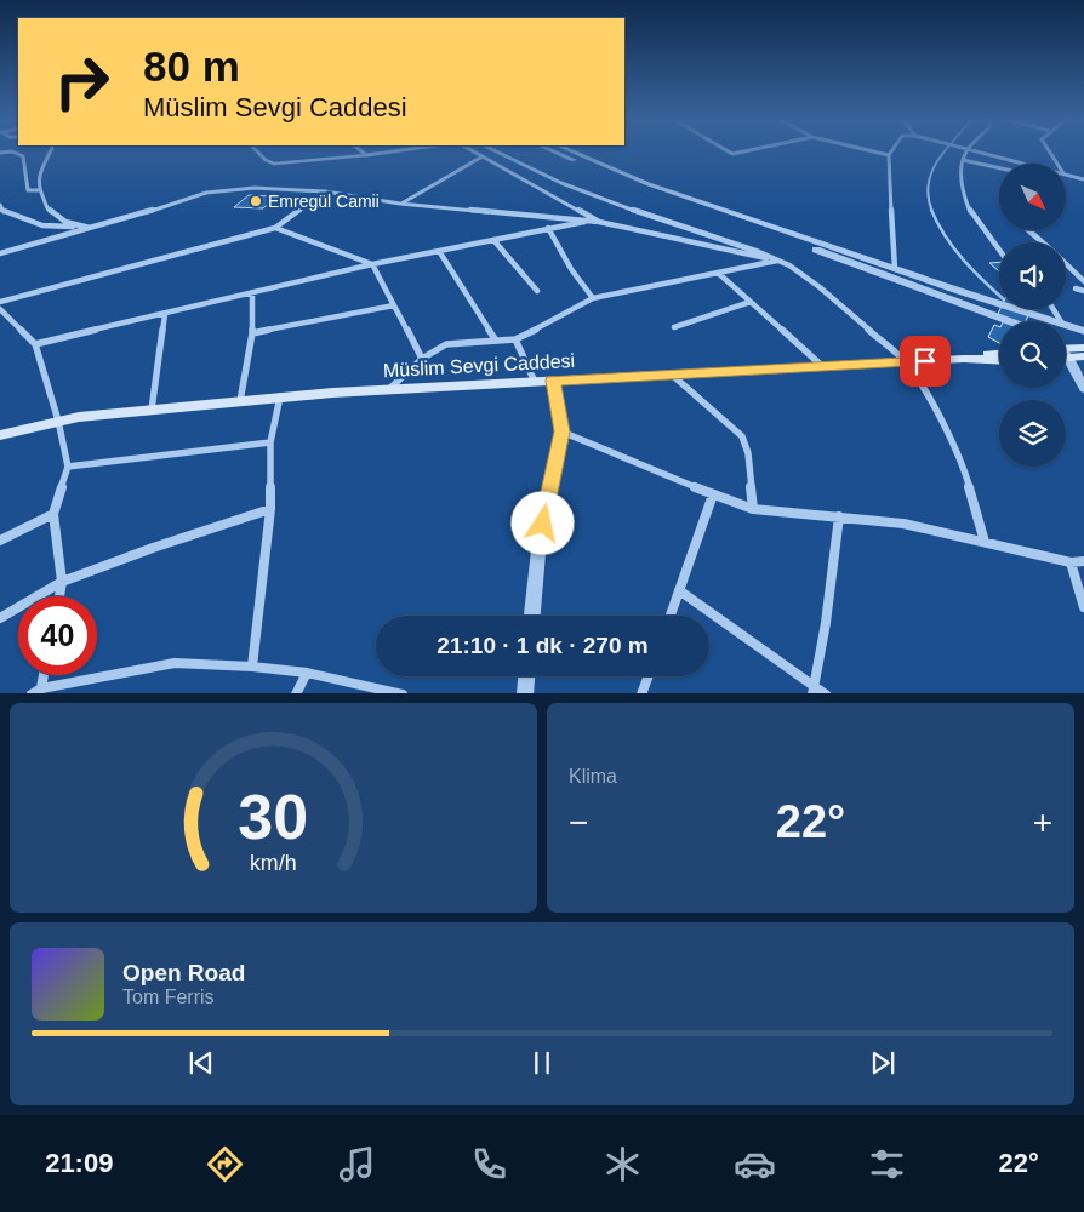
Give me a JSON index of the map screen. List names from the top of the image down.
{
  "streets": {
    "main road": ["Müslim Sevgi Caddesi"]
  },
  "places": ["Emregül Camii"],
  "north": "bottom right",
  "page": {
    "turn": ["80 m", "Müslim Sevgi Caddesi"],
    "limit": "40",
    "trip": "21:10 · 1 dk · 270 m",
    "tile": "Klima",
    "heat": ["−", "22°", "+"],
    "song": ["Open Road", "Tom Ferris"],
    "tabs": ["21:09", "22°"],
    "gauge": ["30", "km/h"]
  }
}
